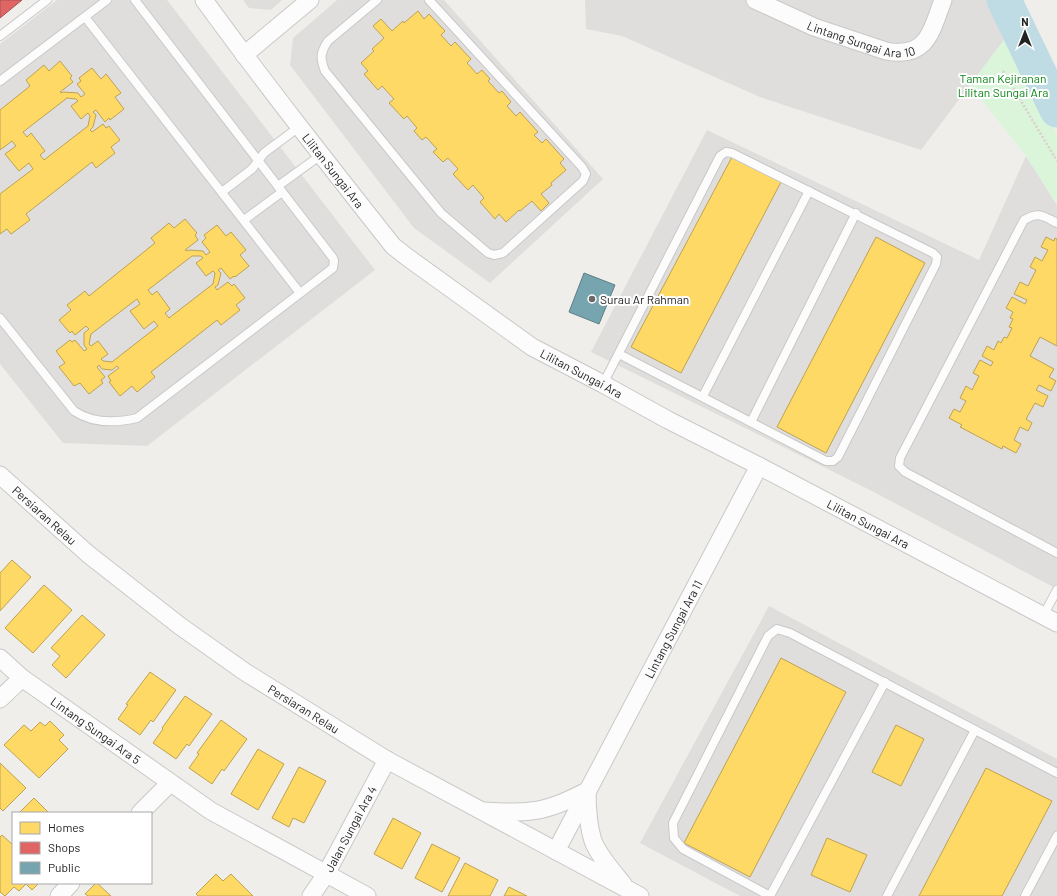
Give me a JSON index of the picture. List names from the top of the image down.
{
  "streets": {
    "street": [
      "Lintang Sungai Ara 10",
      "Lilitan Sungai Ara",
      "Persiaran Relau",
      "Lintang Sungai Ara 11",
      "Lintang Sungai Ara 5",
      "Jalan Sungai Ara 4"
    ]
  },
  "crossings": [
    ["Lilitan Sungai Ara", "Lintang Sungai Ara 11"],
    ["Persiaran Relau", "Lintang Sungai Ara 11"],
    ["Persiaran Relau", "Jalan Sungai Ara 4"],
    ["Lintang Sungai Ara 5", "Jalan Sungai Ara 4"]
  ],
  "parks": ["Taman Kejiranan Lilitan Sungai Ara"],
  "places": ["Surau Ar Rahman"],
  "legend": ["Homes", "Shops", "Public"],
  "north": "top"
}
